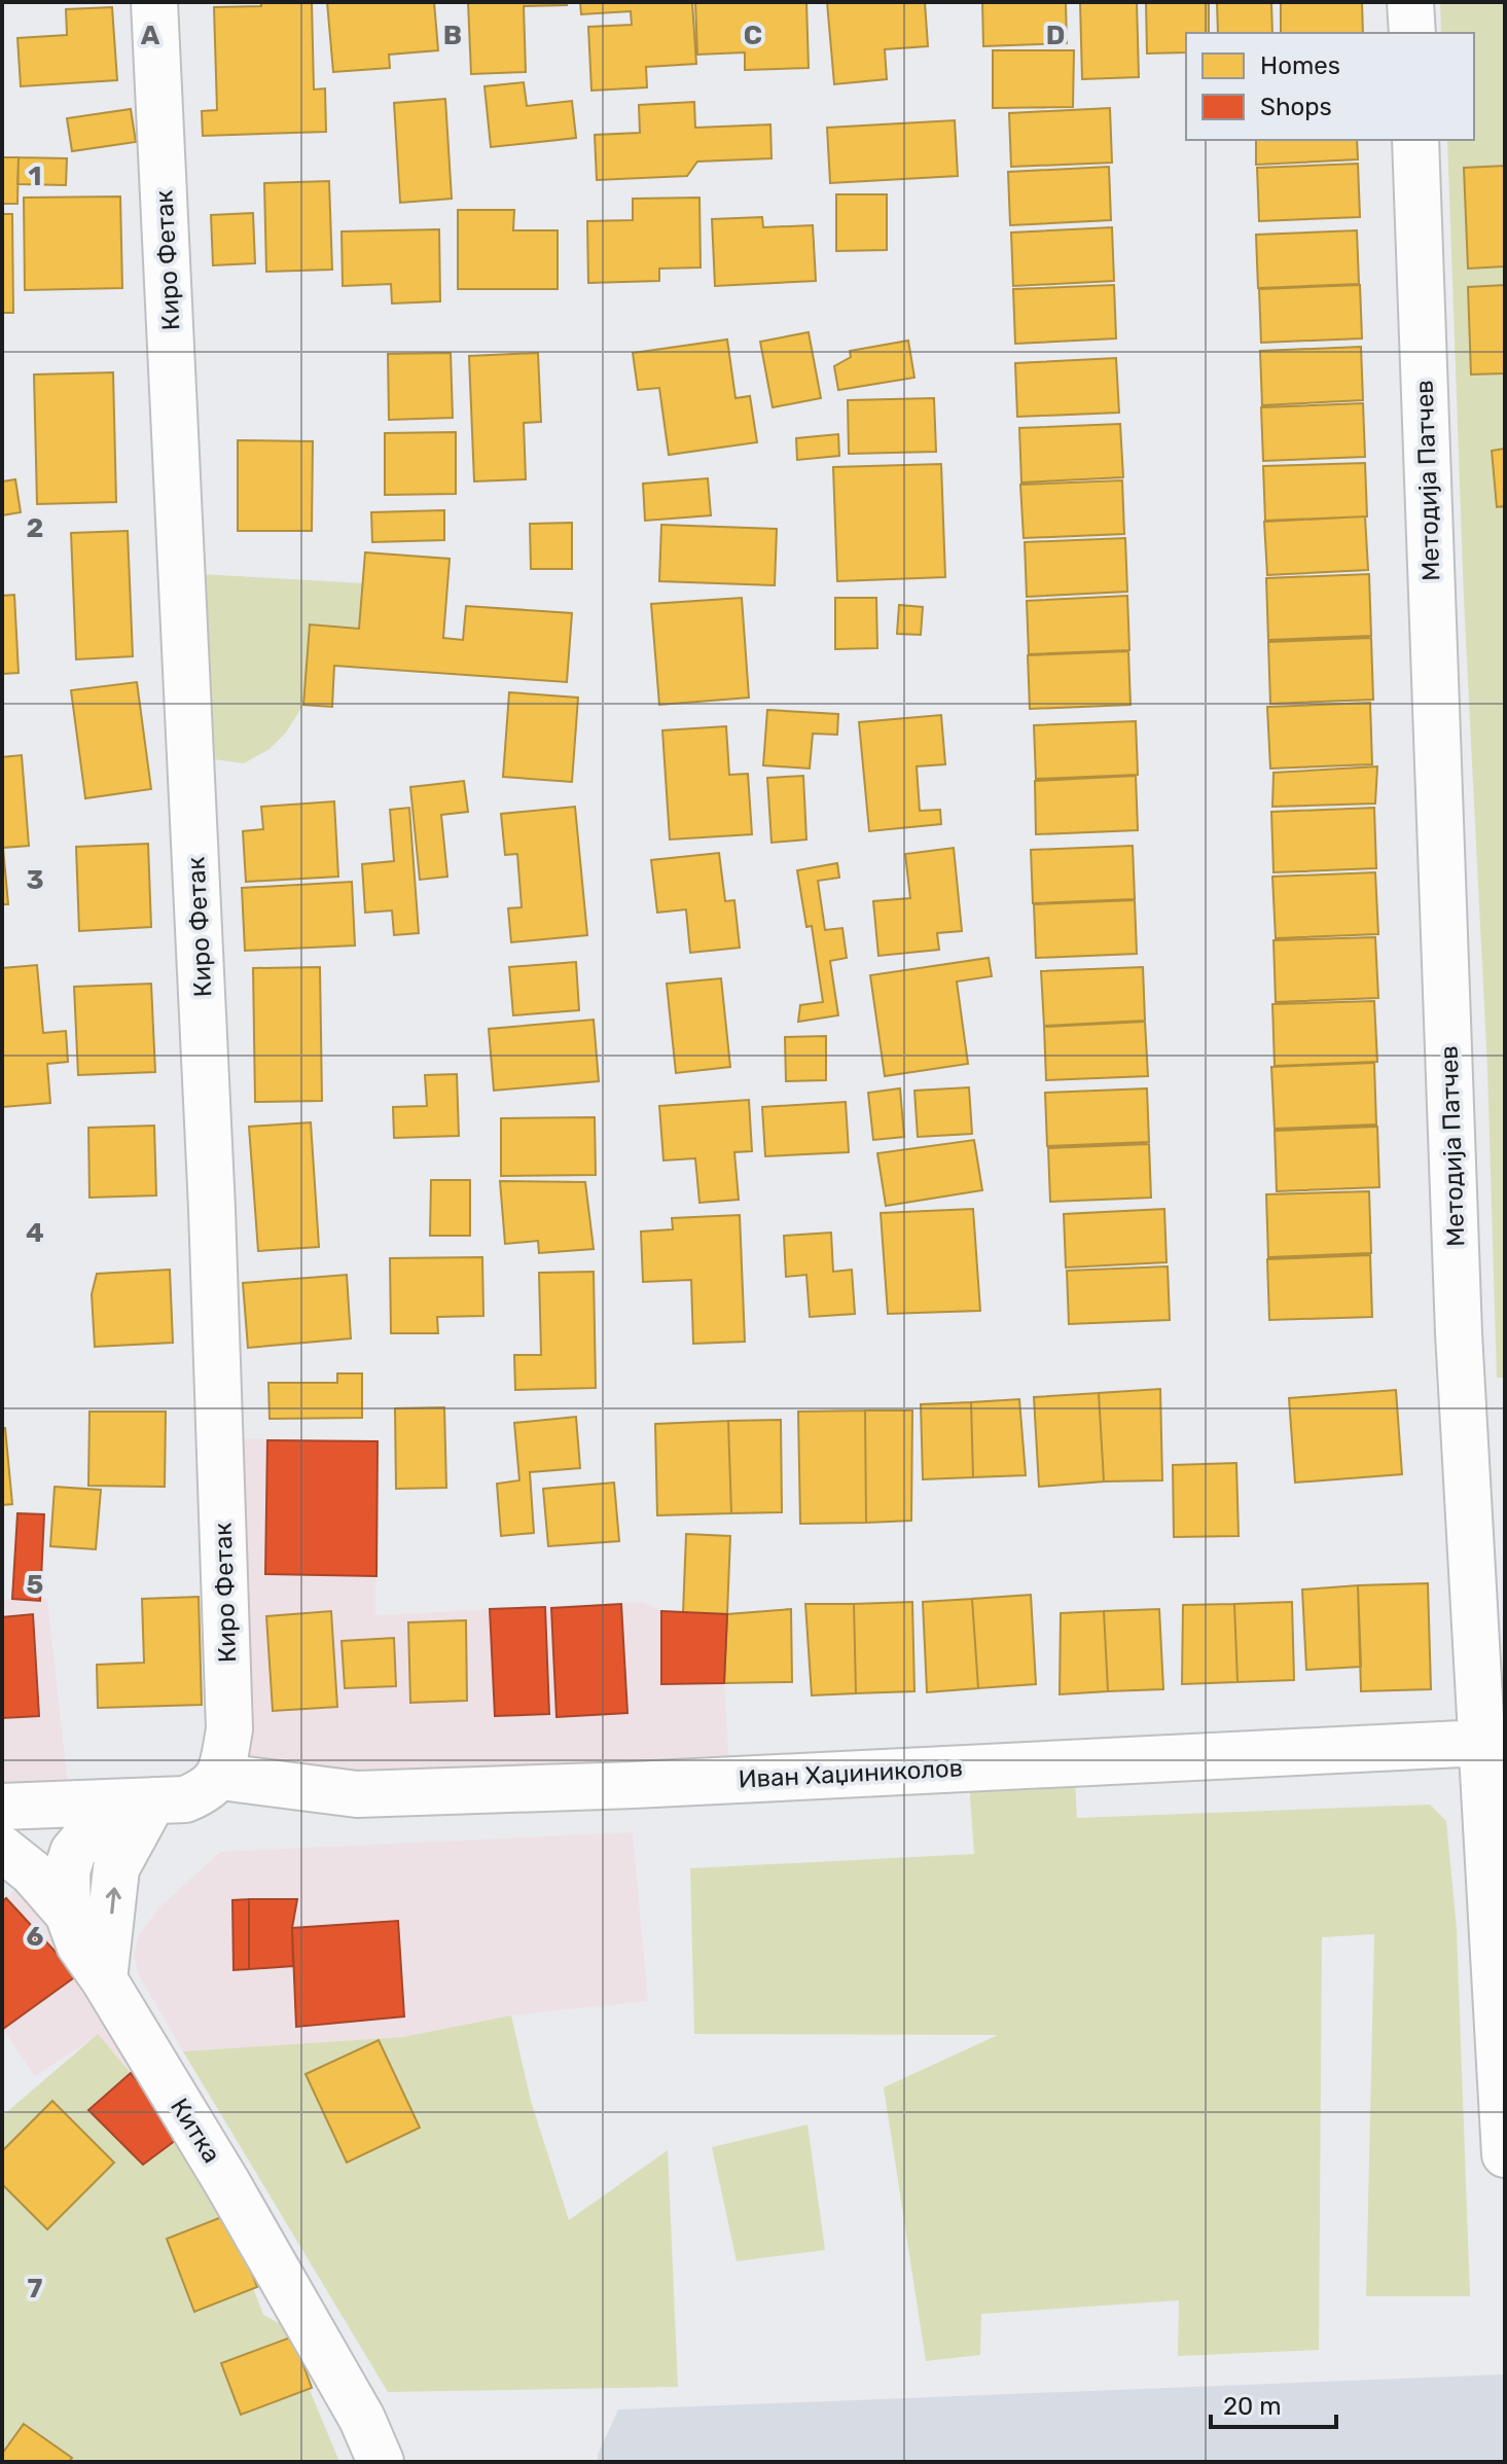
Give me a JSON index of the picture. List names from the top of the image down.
{
  "streets": {
    "street": [
      "Киро Фетак",
      "Методија Патчев",
      "Иван Хаџиниколов",
      "Китка"
    ]
  },
  "crossings": [
    ["Киро Фетак", "Иван Хаџиниколов"],
    ["Методија Патчев", "Иван Хаџиниколов"]
  ],
  "legend": ["Homes", "Shops"],
  "scale_bar": "20 m",
  "grid": {
    "columns": [
      "A",
      "B",
      "C",
      "D"
    ],
    "rows": [
      "1",
      "2",
      "3",
      "4",
      "5",
      "6",
      "7"
    ]
  }
}
